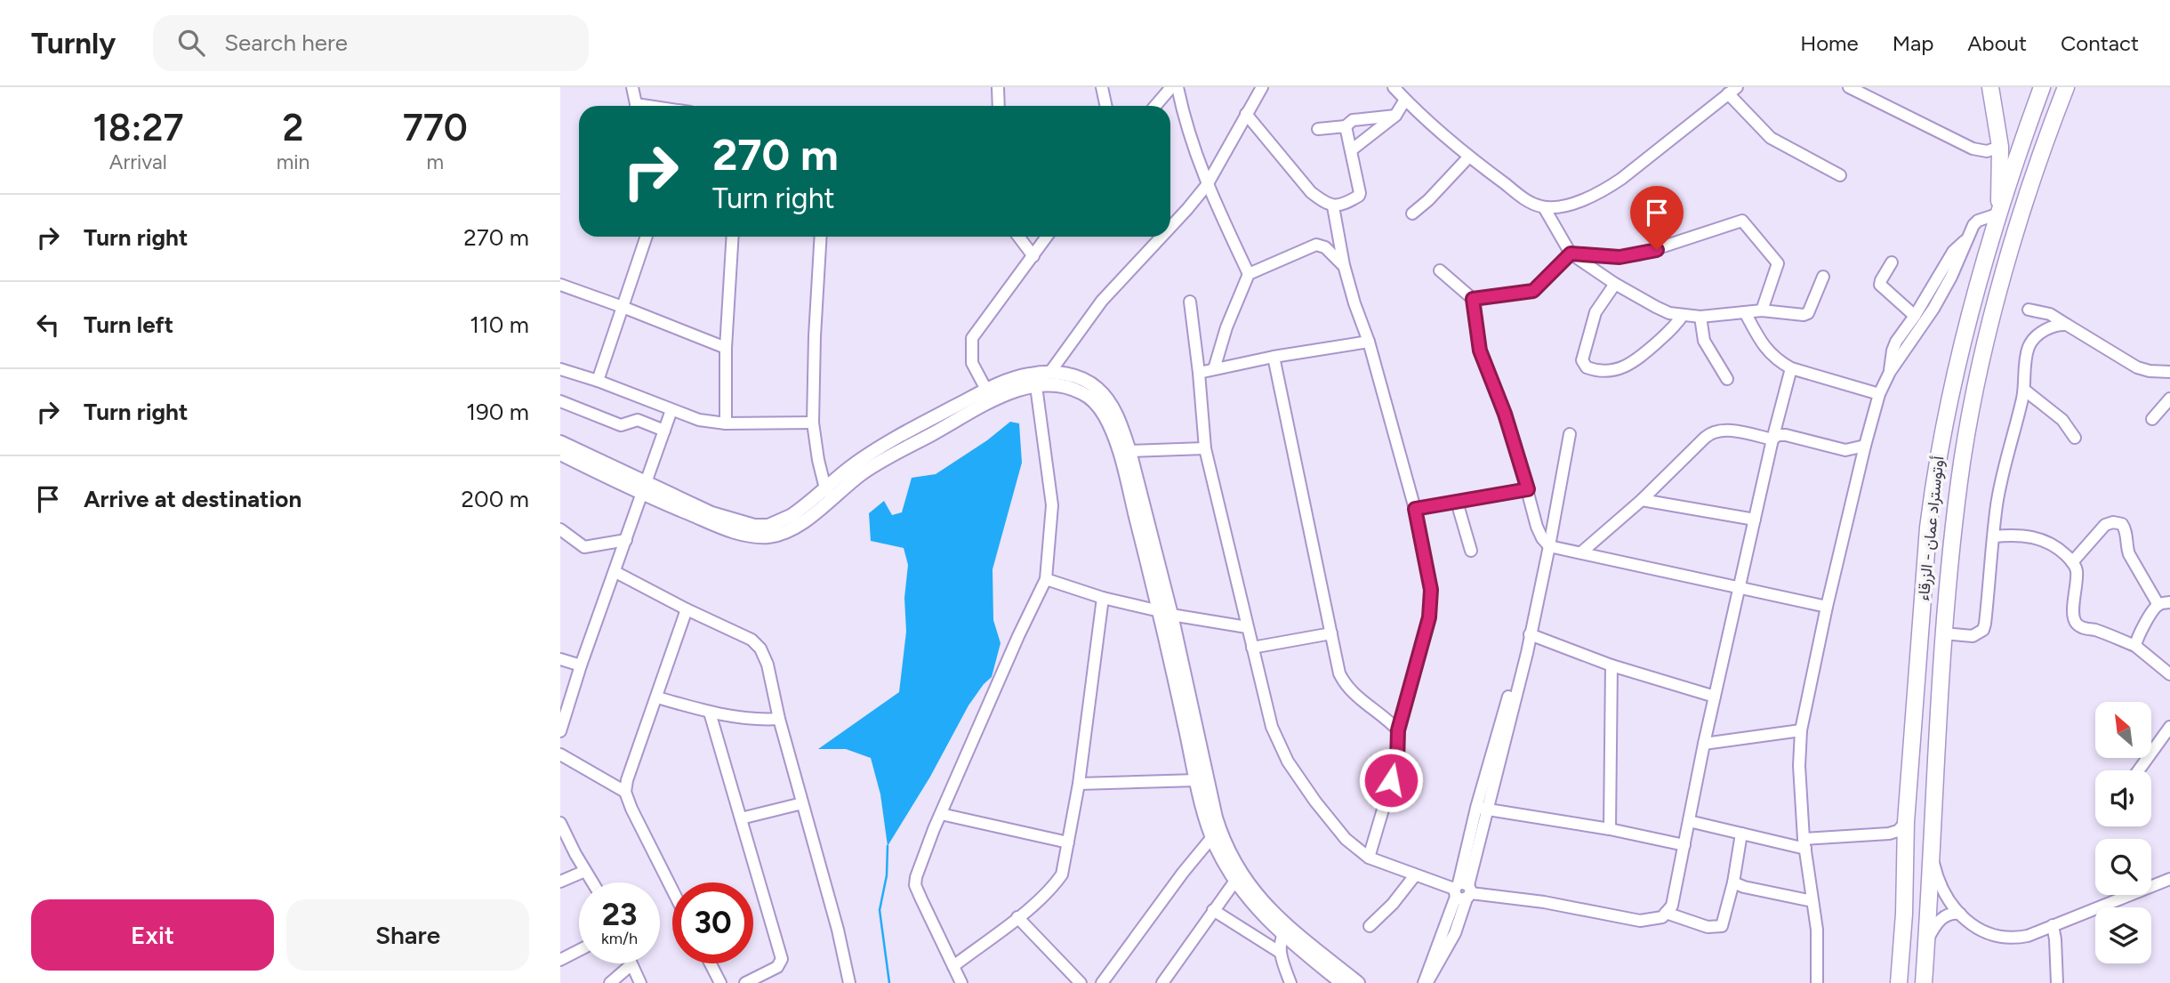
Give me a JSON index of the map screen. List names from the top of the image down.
{
  "streets": {
    "highway": ["أوتوستراد عمان - الزرقاء"]
  },
  "north": "top left",
  "page": {
    "header": "Turnly",
    "search": "Search here",
    "nav": [
      "Home",
      "Map",
      "About",
      "Contact"
    ],
    "eta": [
      "18:27",
      "Arrival",
      "2",
      "min",
      "770",
      "m"
    ],
    "turn": ["270 m", "Turn right"],
    "list": [
      {
        "name": "Turn right",
        "value": "270 m"
      },
      {
        "name": "Turn left",
        "value": "110 m"
      },
      {
        "name": "Turn right",
        "value": "190 m"
      },
      {
        "name": "Arrive at destination",
        "value": "200 m"
      }
    ],
    "speed": "23 km/h",
    "limit": "30",
    "buttons": ["Exit", "Share"]
  }
}
